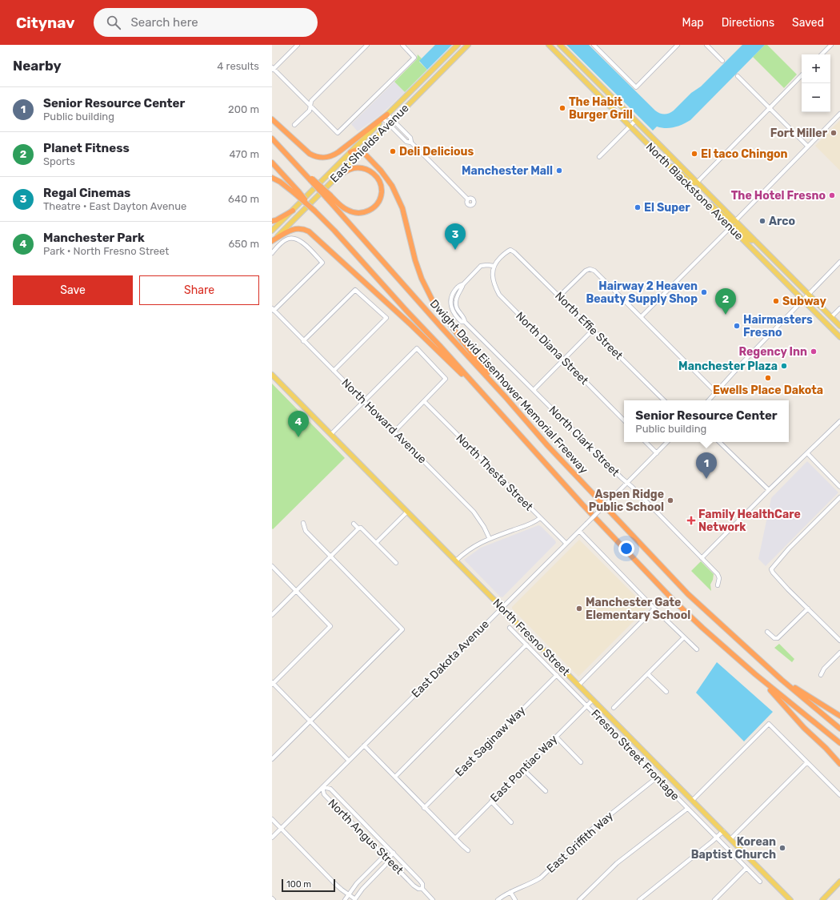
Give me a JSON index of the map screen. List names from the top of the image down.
{
  "streets": {
    "highway": ["Dwight David Eisenhower Memorial Freeway"],
    "main road": ["East Shields Avenue", "North Blackstone Avenue", "North Fresno Street"],
    "street": [
      "North Effie Street",
      "North Diana Street",
      "North Howard Avenue",
      "North Clark Street",
      "North Thesta Street",
      "East Dakota Avenue",
      "East Saginaw Way",
      "Fresno Street Frontage",
      "East Pontiac Way",
      "North Angus Street",
      "East Griffith Way"
    ]
  },
  "crossings": [
    ["North Effie Street", "North Diana Street"],
    ["North Clark Street", "East Dakota Avenue"],
    ["North Thesta Street", "East Dakota Avenue"],
    ["North Fresno Street", "East Dakota Avenue"],
    ["North Fresno Street", "East Pontiac Way"],
    ["East Dakota Avenue", "North Angus Street"],
    ["East Saginaw Way", "Fresno Street Frontage"],
    ["Fresno Street Frontage", "East Pontiac Way"],
    ["Fresno Street Frontage", "East Griffith Way"]
  ],
  "places": {
    "other": [
      "The Habit Burger Grill",
      "Fort Miller",
      "Deli Delicious",
      "El taco Chingon",
      "Manchester Mall",
      "The Hotel Fresno",
      "El Super",
      "Arco",
      "Hairway 2 Heaven Beauty Supply Shop",
      "Subway",
      "Hairmasters Fresno",
      "Regency Inn",
      "Manchester Plaza",
      "Ewells Place Dakota",
      "Aspen Ridge Public School",
      "Manchester Gate Elementary School",
      "Korean Baptist Church"
    ],
    "health": ["Family HealthCare Network"]
  },
  "scale_bar": "100 m",
  "page": {
    "header": "Citynav",
    "search": "Search here",
    "nav": ["Map", "Directions", "Saved"],
    "heading": ["Nearby", "4 results"],
    "map_buttons": ["+", "−"],
    "list": [
      {
        "mark": "1",
        "name": "Senior Resource Center",
        "note": "Public building",
        "value": "200 m"
      },
      {
        "mark": "2",
        "name": "Planet Fitness",
        "note": "Sports",
        "value": "470 m"
      },
      {
        "mark": "3",
        "name": "Regal Cinemas",
        "note": "Theatre · East Dayton Avenue",
        "value": "640 m"
      },
      {
        "mark": "4",
        "name": "Manchester Park",
        "note": "Park · North Fresno Street",
        "value": "650 m"
      }
    ],
    "pins": [
      "3",
      "2",
      "4",
      "1"
    ],
    "buttons": ["Save", "Share"],
    "popup": ["Senior Resource Center", "Public building"],
    "scale": "100 m"
  }
}
